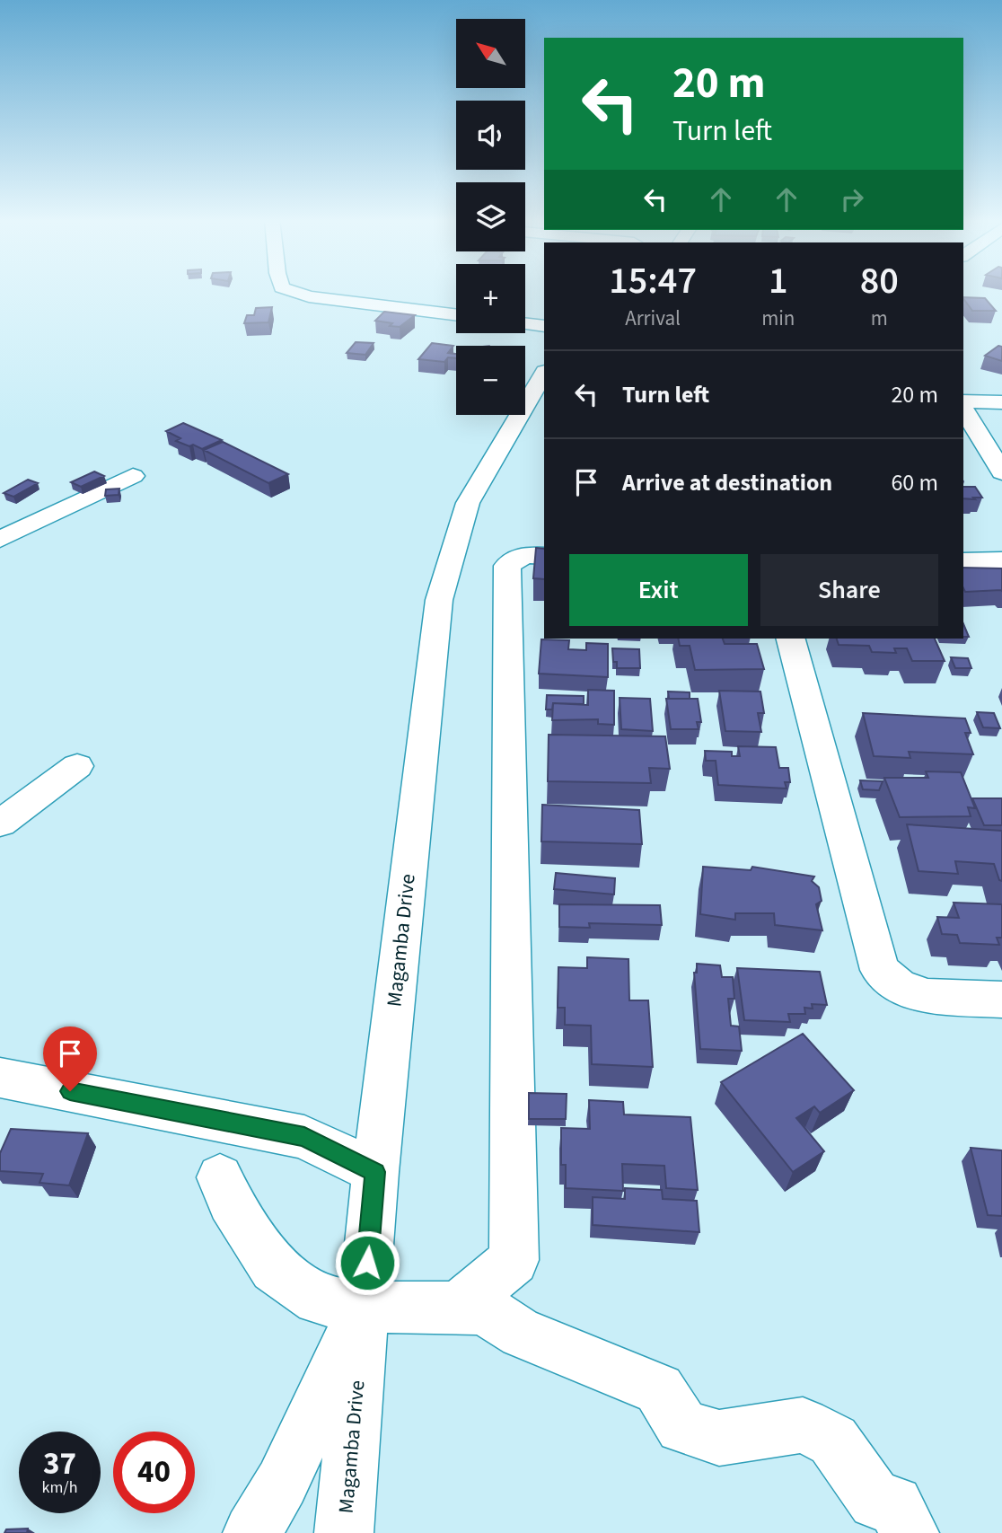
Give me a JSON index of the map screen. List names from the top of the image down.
{
  "streets": {
    "street": ["Magamba Drive"]
  },
  "north": "top left",
  "page": {
    "map_buttons": ["+", "−"],
    "turn": ["20 m", "Turn left"],
    "eta": [
      "15:47",
      "Arrival",
      "1",
      "min",
      "80",
      "m"
    ],
    "list": [
      {
        "name": "Turn left",
        "value": "20 m"
      },
      {
        "name": "Arrive at destination",
        "value": "60 m"
      }
    ],
    "buttons": ["Exit", "Share"],
    "speed": "37 km/h",
    "limit": "40"
  }
}
